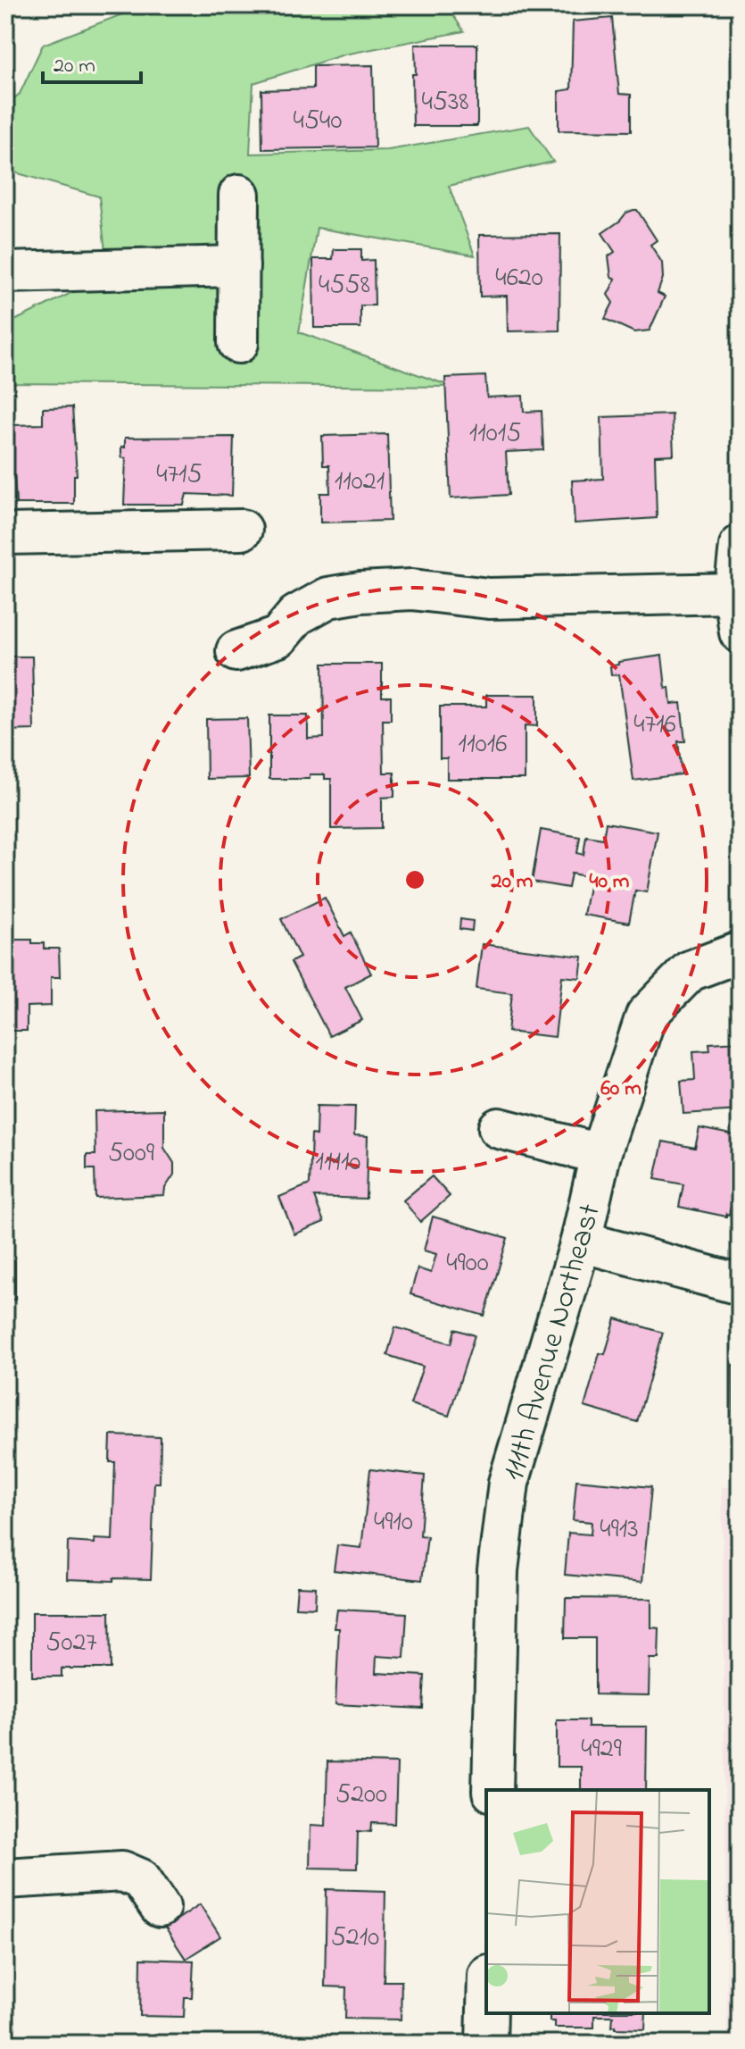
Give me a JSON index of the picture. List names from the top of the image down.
{
  "streets": {
    "street": ["111th Avenue Northeast"]
  },
  "house_numbers": [
    "4538",
    "4540",
    "4620",
    "4558",
    "11015",
    "4715",
    "11021",
    "4716",
    "11016",
    "5009",
    "11110",
    "4900",
    "4910",
    "4913",
    "5027",
    "4929",
    "5200",
    "5210"
  ],
  "scale_bar": "20 m",
  "rings": ["20 m", "40 m", "60 m"]
}
